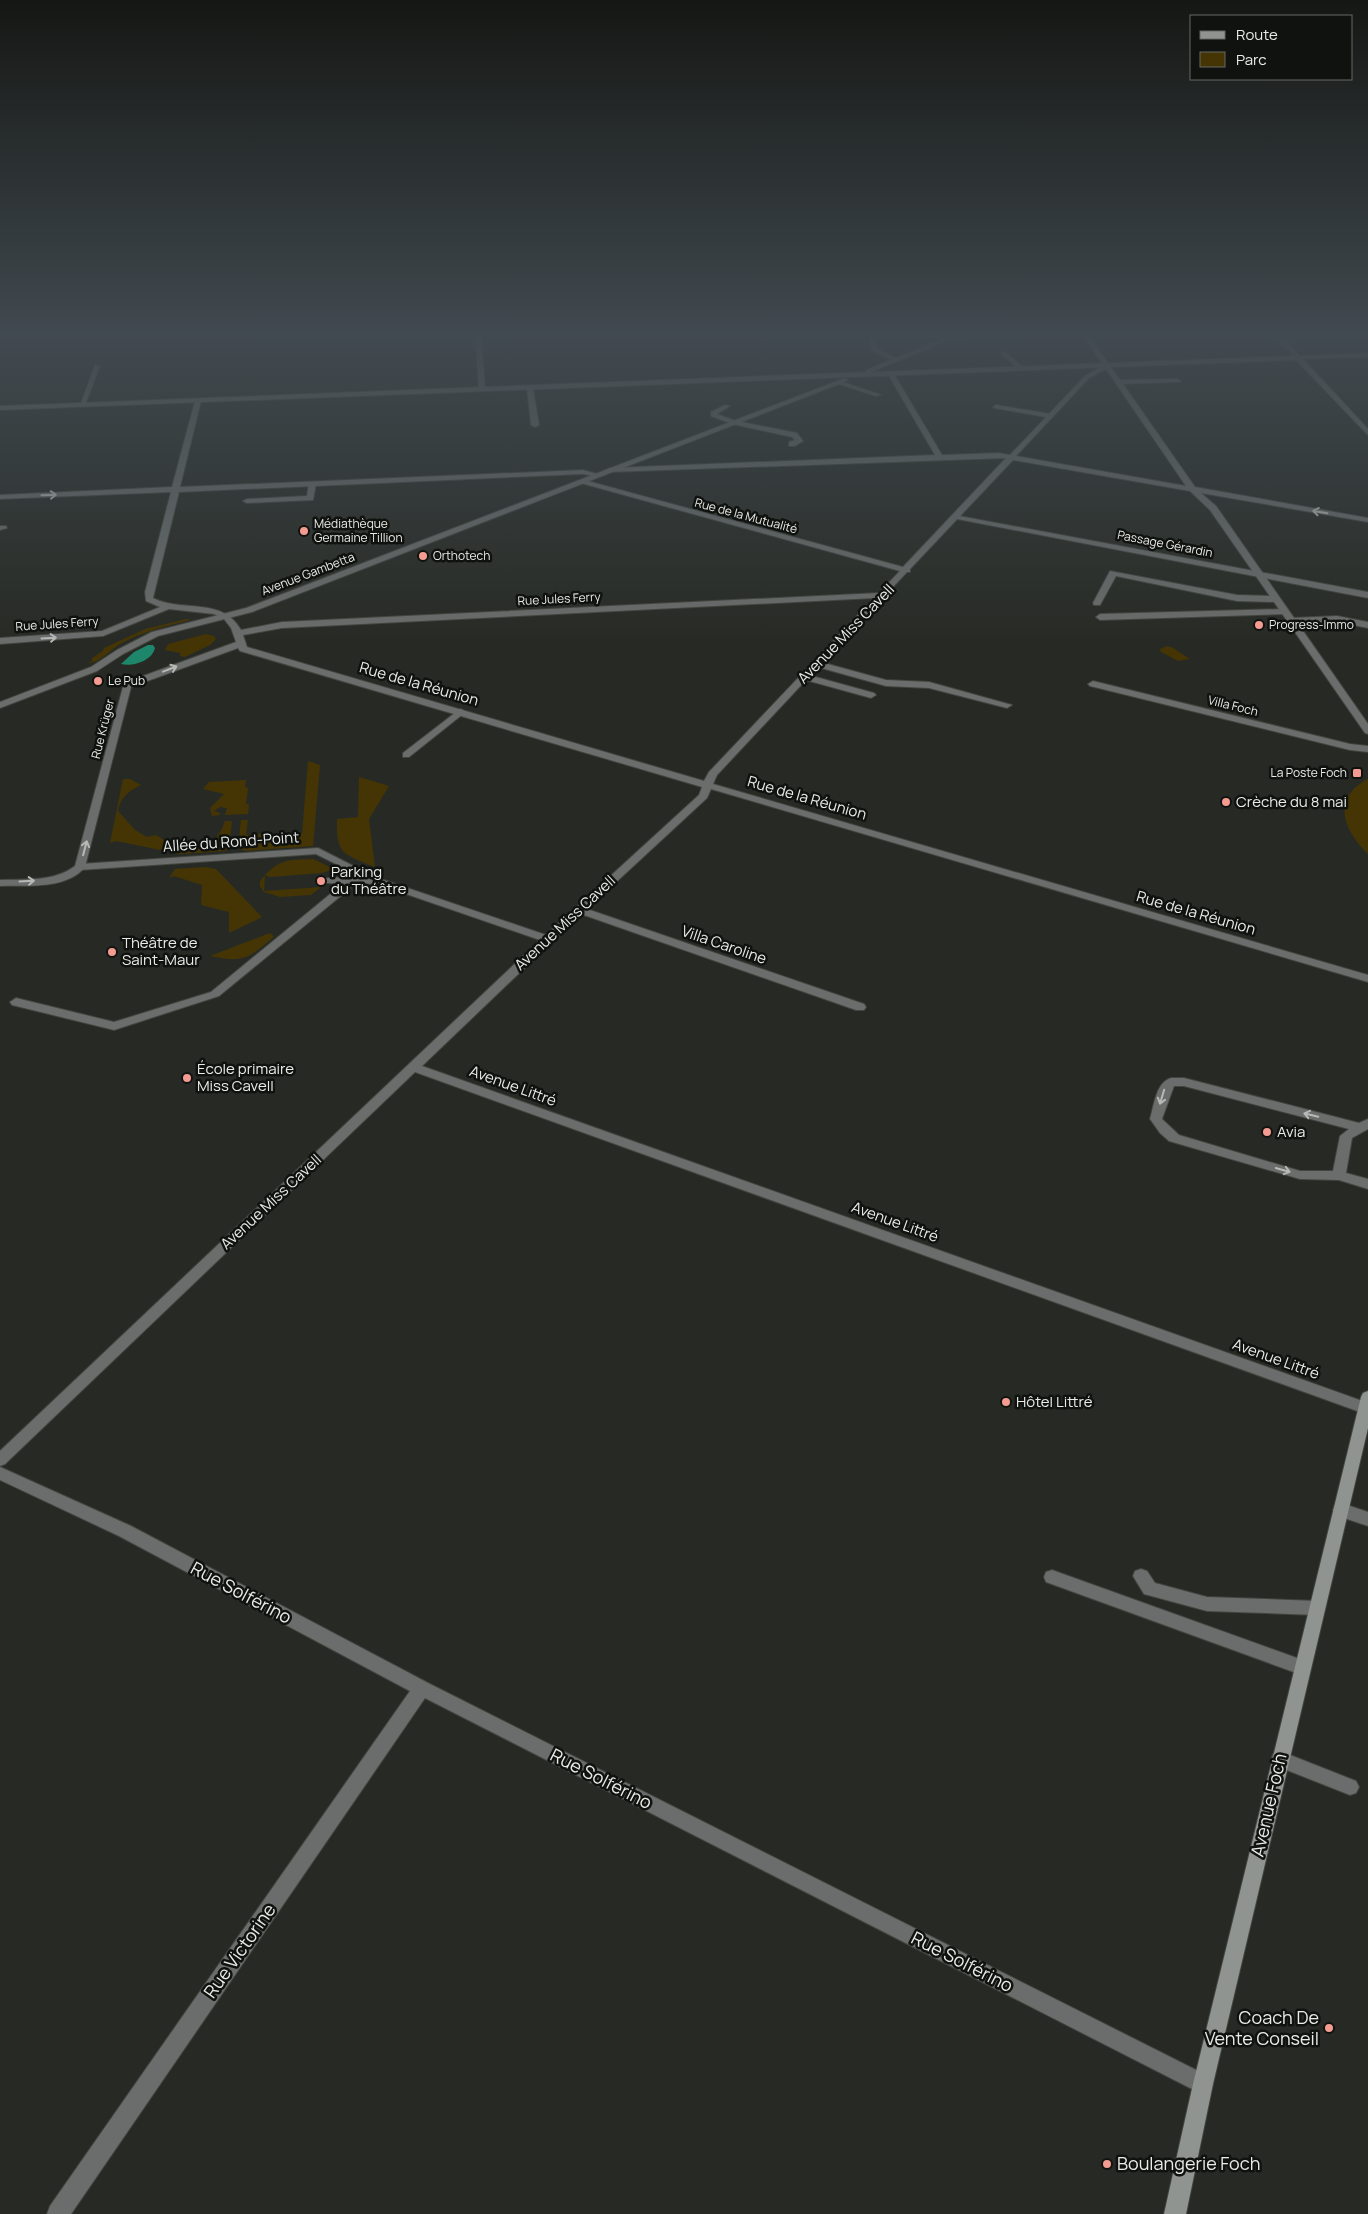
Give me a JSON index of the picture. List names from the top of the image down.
{
  "streets": {
    "main road": ["Avenue Foch"],
    "street": [
      "Rue de la Mutualité",
      "Passage Gérardin",
      "Avenue Gambetta",
      "Rue Jules Ferry",
      "Avenue Miss Cavell",
      "Rue de la Réunion",
      "Villa Foch",
      "Rue Krüger",
      "Allée du Rond-Point",
      "Villa Caroline",
      "Avenue Littré",
      "Rue Solférino",
      "Rue Victorine"
    ]
  },
  "crossings": [
    ["Rue de la Mutualité", "Avenue Gambetta"],
    ["Rue de la Mutualité", "Avenue Miss Cavell"],
    ["Passage Gérardin", "Avenue Miss Cavell"],
    ["Rue Jules Ferry", "Avenue Miss Cavell"],
    ["Avenue Miss Cavell", "Rue de la Réunion"],
    ["Avenue Miss Cavell", "Allée du Rond-Point"],
    ["Avenue Miss Cavell", "Villa Caroline"],
    ["Avenue Miss Cavell", "Avenue Littré"],
    ["Rue de la Réunion", "Rue Krüger"],
    ["Rue Krüger", "Allée du Rond-Point"],
    ["Avenue Littré", "Avenue Foch"],
    ["Rue Solférino", "Avenue Foch"],
    ["Rue Solférino", "Rue Victorine"]
  ],
  "one_way": ["Rue Krüger"],
  "places": {
    "other": [
      "Médiathèque Germaine Tillion",
      "Orthotech",
      "Progress-Immo",
      "Le Pub",
      "Crèche du 8 mai",
      "Parking du Théâtre",
      "Théâtre de Saint-Maur",
      "École primaire Miss Cavell",
      "Avia",
      "Hôtel Littré",
      "Coach De Vente Conseil",
      "Boulangerie Foch"
    ],
    "transit": ["La Poste Foch"]
  },
  "legend": ["Route", "Parc"]
}
